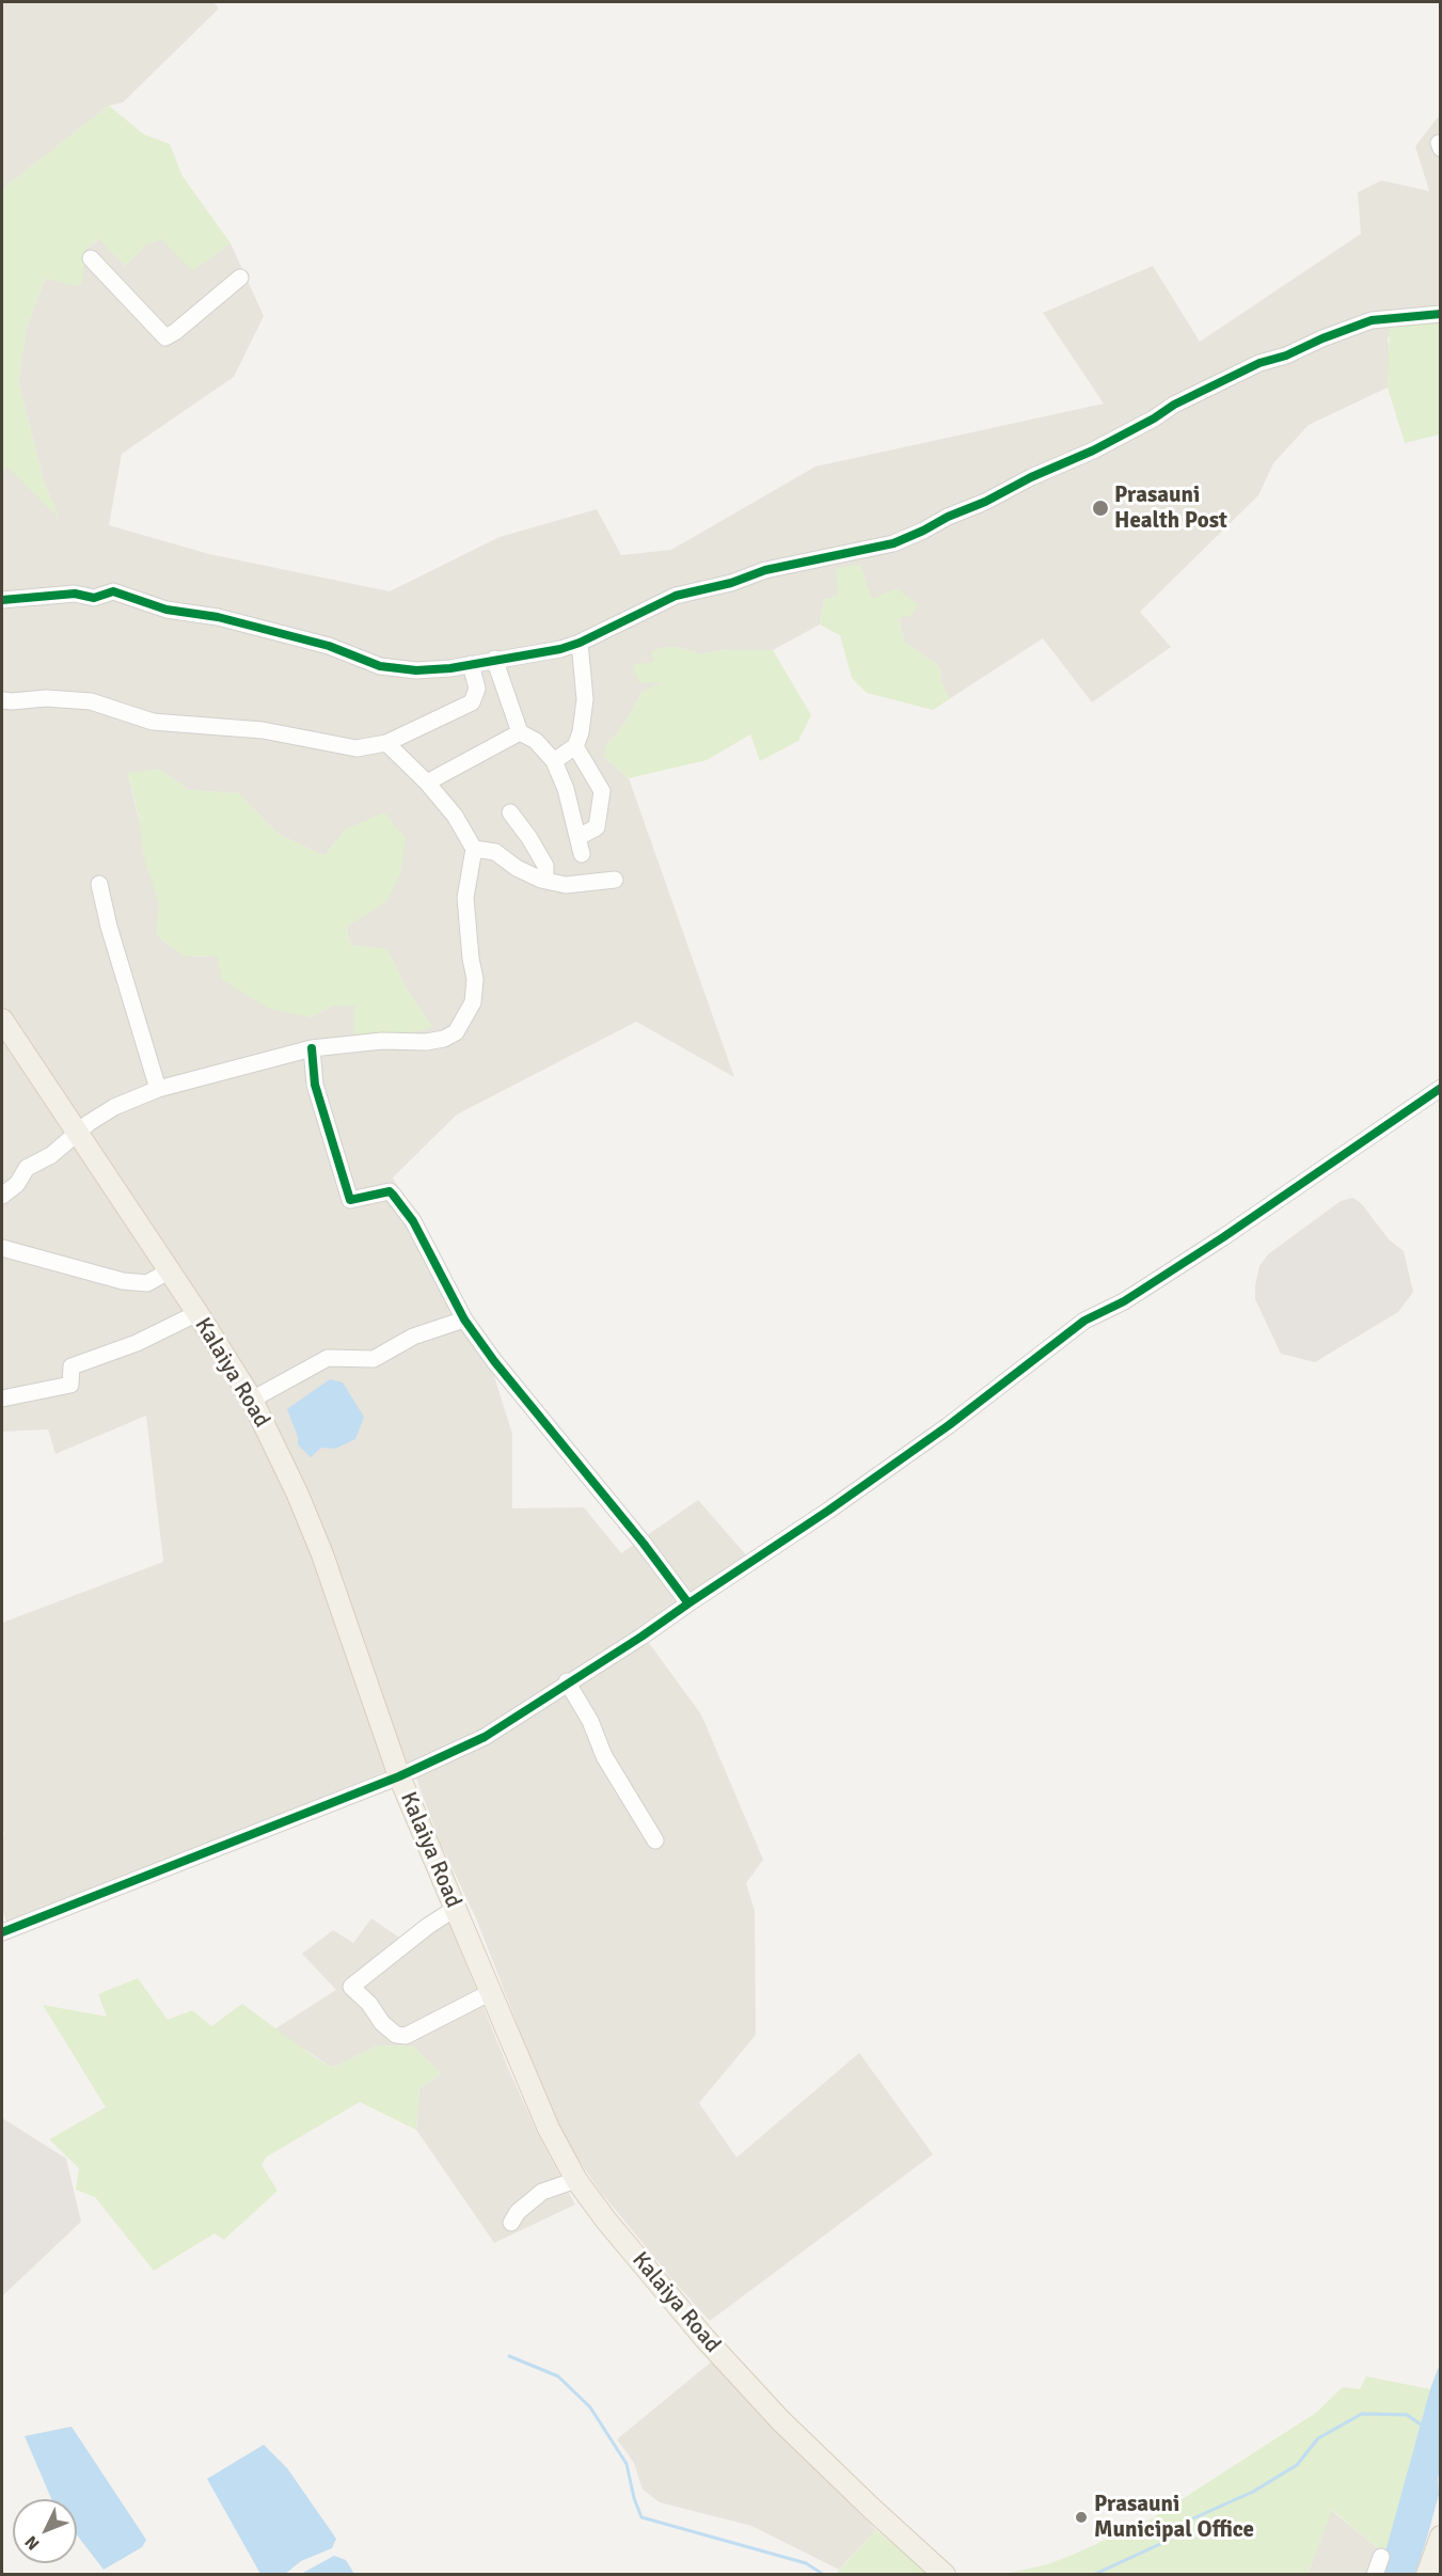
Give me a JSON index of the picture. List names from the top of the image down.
{
  "streets": {
    "main road": ["Kalaiya Road"]
  },
  "places": ["Prasauni Health Post", "Prasauni Municipal Office"],
  "north": "bottom left"
}
